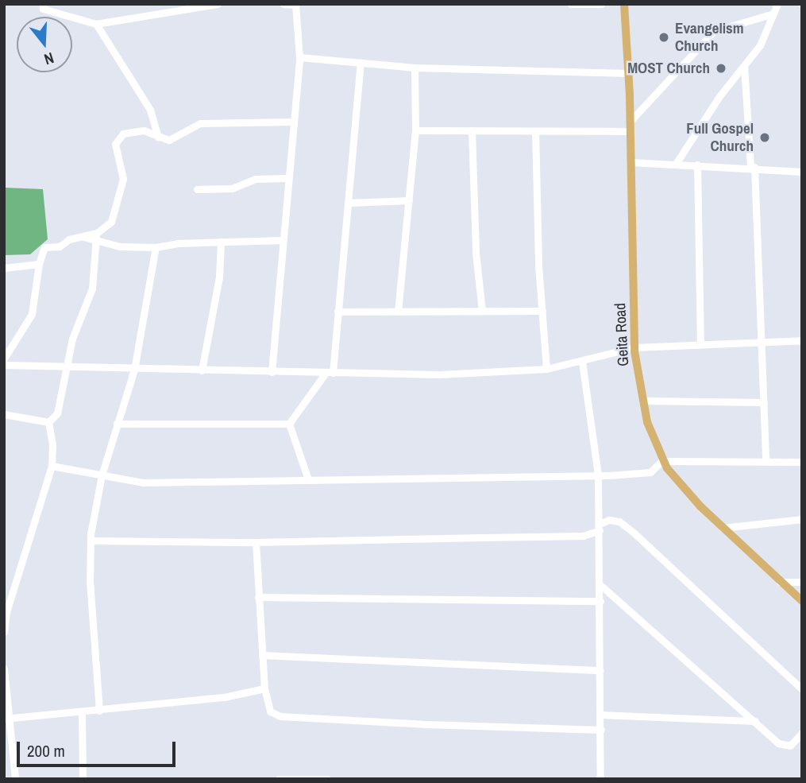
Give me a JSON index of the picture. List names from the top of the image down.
{
  "streets": {
    "main road": ["Geita Road"]
  },
  "places": ["Evangelism Church", "MOST Church", "Full Gospel Church"],
  "scale_bar": "200 m",
  "north": "bottom"
}
